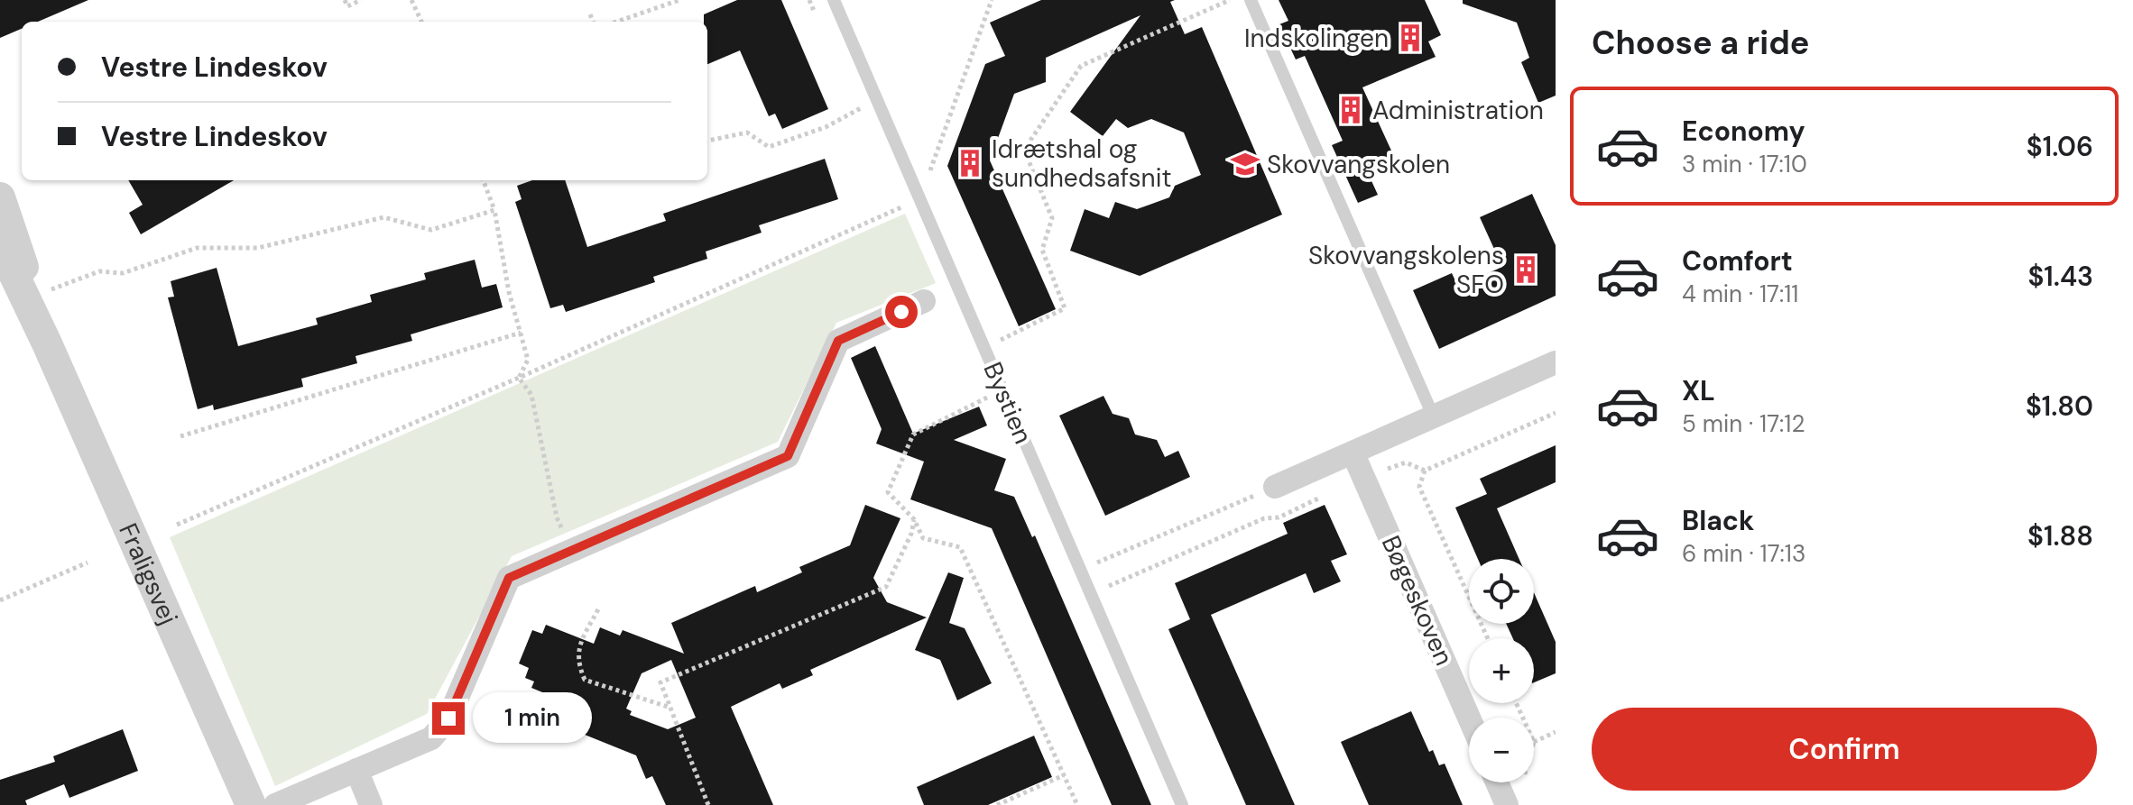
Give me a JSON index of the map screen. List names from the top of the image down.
{
  "streets": {
    "street": ["Fraligsvej", "Bøgeskoven"],
    "lane": ["Bystien"]
  },
  "places": {
    "building": [
      "Indskolingen",
      "Administration",
      "Idrætshal og sundhedsafsnit",
      "Skovvangskolens SFO"
    ],
    "school or university": ["Skovvangskolen"]
  },
  "page": {
    "heading": "Choose a ride",
    "banner": ["Vestre Lindeskov", "Vestre Lindeskov"],
    "list": [
      {
        "name": "Economy",
        "note": "3 min · 17:10",
        "value": "$1.06"
      },
      {
        "name": "Comfort",
        "note": "4 min · 17:11",
        "value": "$1.43"
      },
      {
        "name": "XL",
        "note": "5 min · 17:12",
        "value": "$1.80"
      },
      {
        "name": "Black",
        "note": "6 min · 17:13",
        "value": "$1.88"
      }
    ],
    "map_buttons": ["+", "−"],
    "bubble": "1 min",
    "buttons": "Confirm"
  }
}
